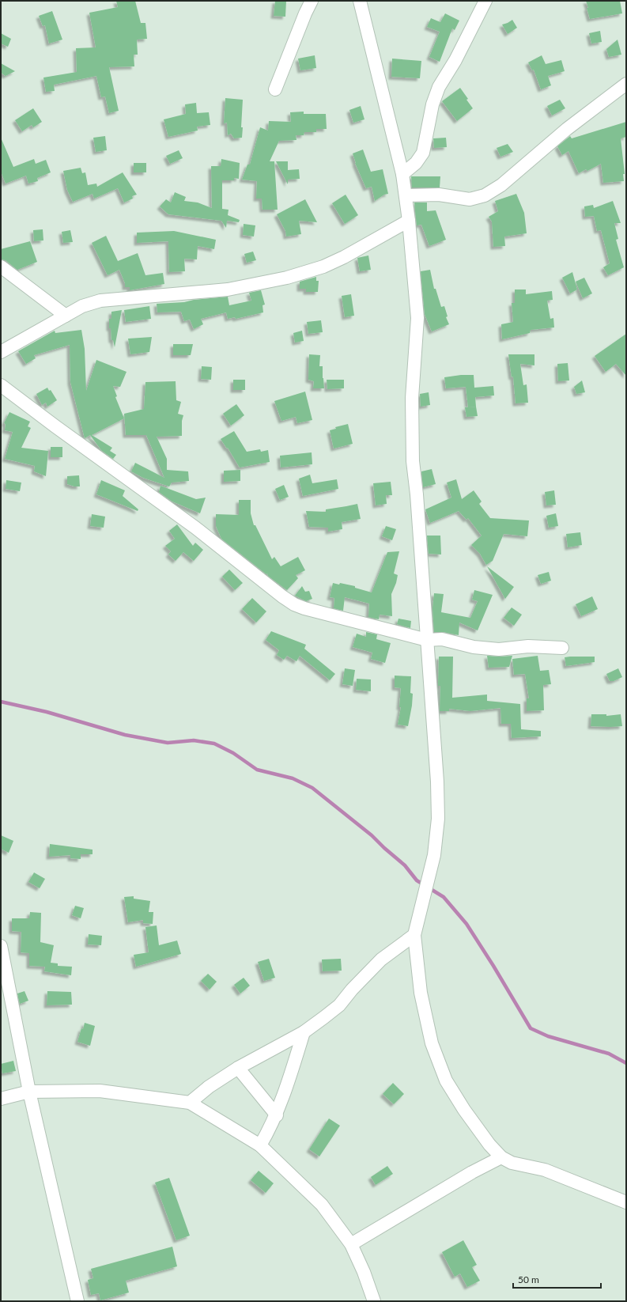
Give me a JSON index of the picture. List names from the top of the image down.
{
  "scale_bar": "50 m"
}
